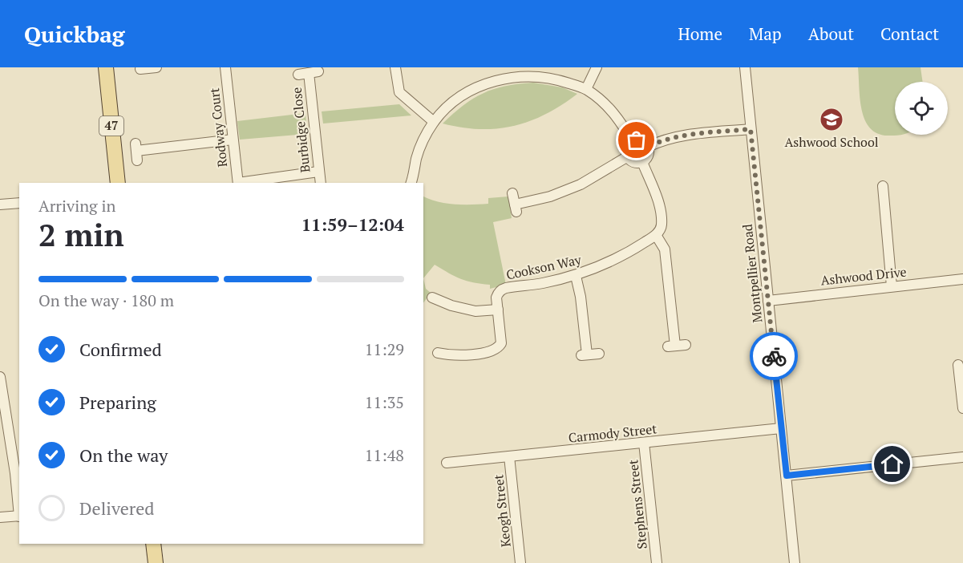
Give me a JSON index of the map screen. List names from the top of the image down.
{
  "streets": {
    "main road": ["47"],
    "street": [
      "Rodway Court",
      "Burbidge Close",
      "Cookson Way",
      "Montpellier Road",
      "Ashwood Drive",
      "Carmody Street",
      "Stephens Street",
      "Keogh Street"
    ]
  },
  "crossings": [
    ["Montpellier Road", "Ashwood Drive"],
    ["Montpellier Road", "Carmody Street"],
    ["Carmody Street", "Stephens Street"],
    ["Carmody Street", "Keogh Street"]
  ],
  "places": {
    "school or university": ["Ashwood School"]
  },
  "page": {
    "header": "Quickbag",
    "nav": [
      "Home",
      "Map",
      "About",
      "Contact"
    ],
    "heading": ["2 min", "Arriving in", "11:59–12:04"],
    "bar": "On the way · 180 m",
    "list": [
      ["Confirmed", "11:29"],
      ["Preparing", "11:35"],
      ["On the way", "11:48"],
      "Delivered"
    ]
  }
}
